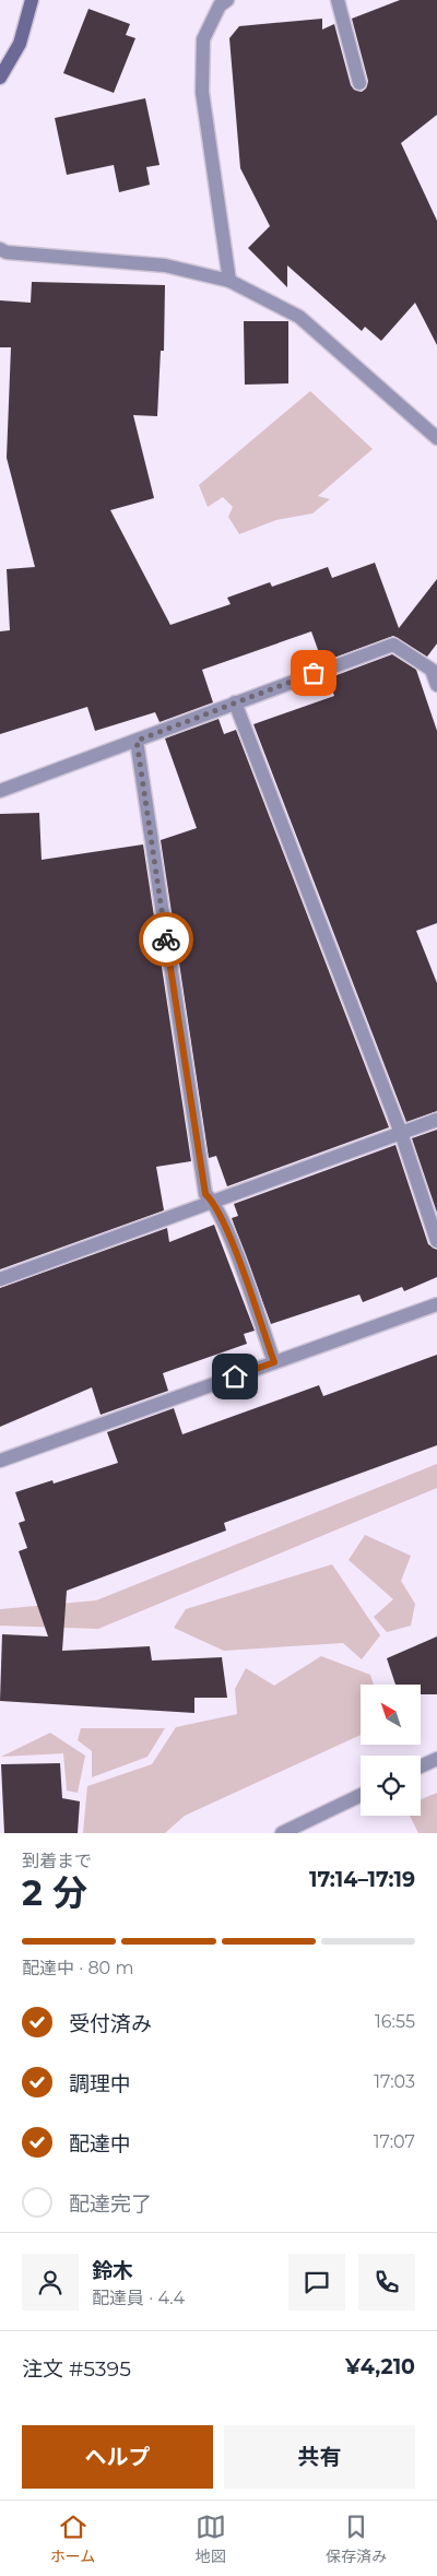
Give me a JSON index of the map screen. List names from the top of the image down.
{
  "north": "top left",
  "page": {
    "heading": ["2 分", "到着まで", "17:14–17:19"],
    "panel": [
      "鈴木",
      "配達員 · 4.4",
      "注文 #5395",
      "¥4,210"
    ],
    "bar": "配達中 · 80 m",
    "list": [
      ["受付済み", "16:55"],
      ["調理中", "17:03"],
      ["配達中", "17:07"],
      "配達完了"
    ],
    "buttons": ["ヘルプ", "共有"],
    "tabs": ["ホーム", "地図", "保存済み"]
  }
}
